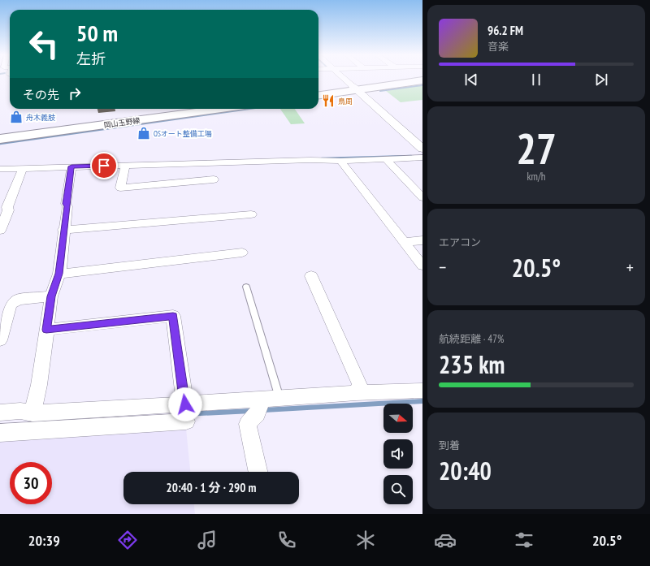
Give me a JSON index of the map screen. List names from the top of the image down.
{
  "streets": {
    "main road": ["岡山玉野線"]
  },
  "places": {
    "restaurant": ["鳥周"],
    "shop": ["舟木義肢", "OSオート整備工場"]
  },
  "north": "right",
  "page": {
    "turn": ["50 m", "左折"],
    "song": ["96.2 FM", "音楽"],
    "then": "その先",
    "tile": [
      ["27", "km/h"],
      "エアコン",
      ["航続距離 · 47%", "235 km"],
      ["到着", "20:40"]
    ],
    "heat": ["−", "20.5°", "+"],
    "limit": "30",
    "trip": "20:40 · 1 分 · 290 m",
    "tabs": ["20:39", "20.5°"]
  }
}
